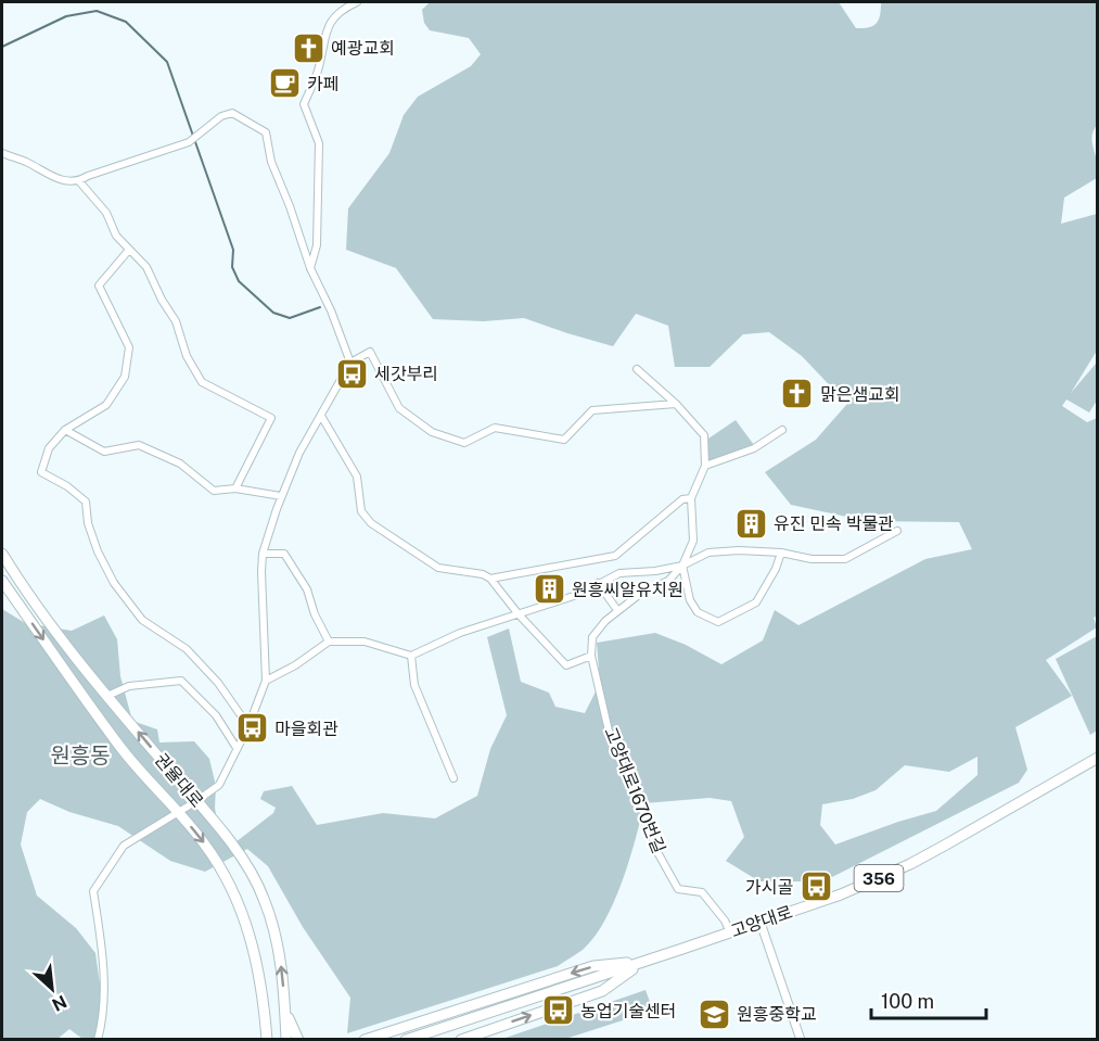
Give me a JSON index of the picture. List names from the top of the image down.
{
  "streets": {
    "main road": ["권율대로", "356", "고양대로"],
    "street": ["고양대로1670번길"]
  },
  "crossings": [
    ["고양대로1670번길", "고양대로"]
  ],
  "districts": ["원흥동"],
  "places": {
    "church": ["예광교회", "맑은샘교회"],
    "cafe": ["카페"],
    "bus stop": [
      "세갓부리",
      "마을회관",
      "가시골",
      "농업기술센터"
    ],
    "building": ["유진 민속 박물관", "원흥씨알유치원"],
    "school or university": ["원흥중학교"]
  },
  "scale_bar": "100 m",
  "north": "bottom right"
}
